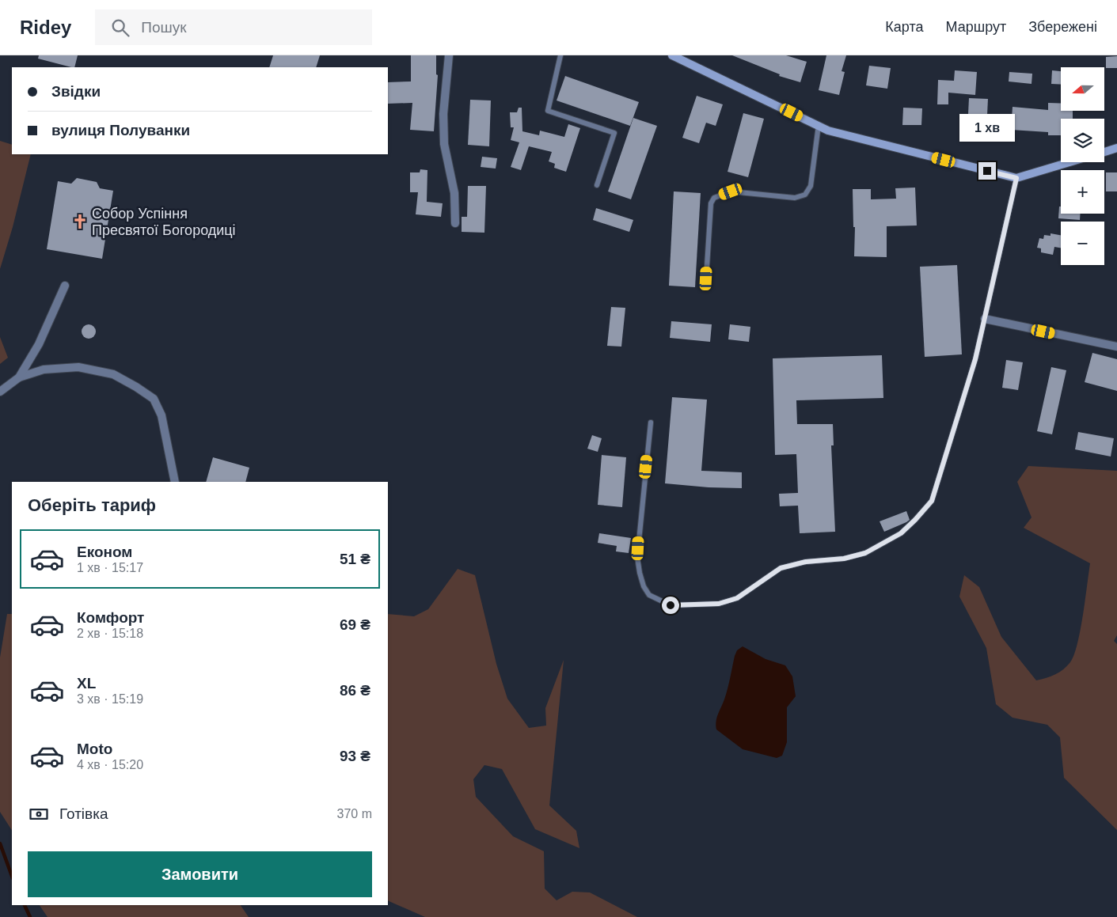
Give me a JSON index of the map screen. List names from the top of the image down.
{
  "places": {
    "church": ["Собор Успіння Пресвятої Богородиці"]
  },
  "north": "left",
  "page": {
    "header": "Ridey",
    "search": "Пошук",
    "nav": ["Карта", "Маршрут", "Збережені"],
    "map_buttons": ["+", "−"],
    "banner": ["Звідки", "вулиця Полуванки"],
    "bubble": "1 хв",
    "heading": "Оберіть тариф",
    "list": [
      {
        "name": "Економ",
        "note": "1 хв · 15:17",
        "value": "51 ₴"
      },
      {
        "name": "Комфорт",
        "note": "2 хв · 15:18",
        "value": "69 ₴"
      },
      {
        "name": "XL",
        "note": "3 хв · 15:19",
        "value": "86 ₴"
      },
      {
        "name": "Moto",
        "note": "4 хв · 15:20",
        "value": "93 ₴"
      }
    ],
    "pay": ["Готівка", "370 m"],
    "buttons": "Замовити"
  }
}
